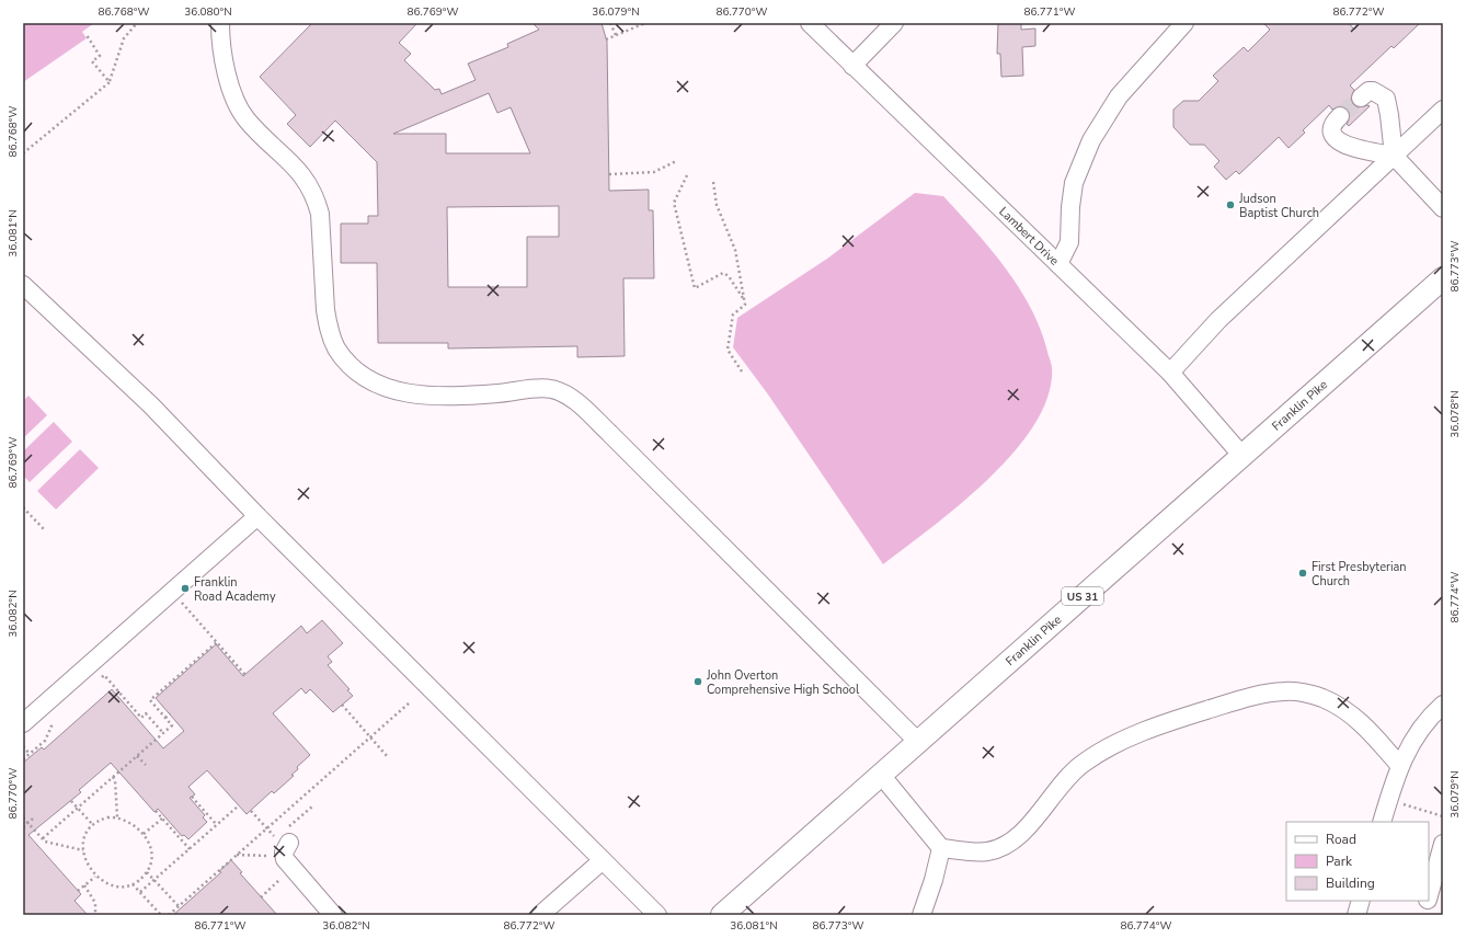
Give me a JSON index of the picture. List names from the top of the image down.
{
  "streets": {
    "main road": ["Franklin Pike", "US 31"],
    "street": ["Lambert Drive"]
  },
  "crossings": [
    ["Lambert Drive", "Franklin Pike"]
  ],
  "places": [
    "Judson Baptist Church",
    "First Presbyterian Church",
    "Franklin Road Academy",
    "John Overton Comprehensive High School"
  ],
  "legend": ["Road", "Park", "Building"],
  "coordinates": [
    "86.768°W",
    "36.080°N",
    "86.769°W",
    "36.079°N",
    "86.770°W",
    "86.771°W",
    "86.772°W",
    "36.081°N",
    "86.773°W",
    "36.078°N",
    "86.774°W",
    "36.082°N"
  ]
}
